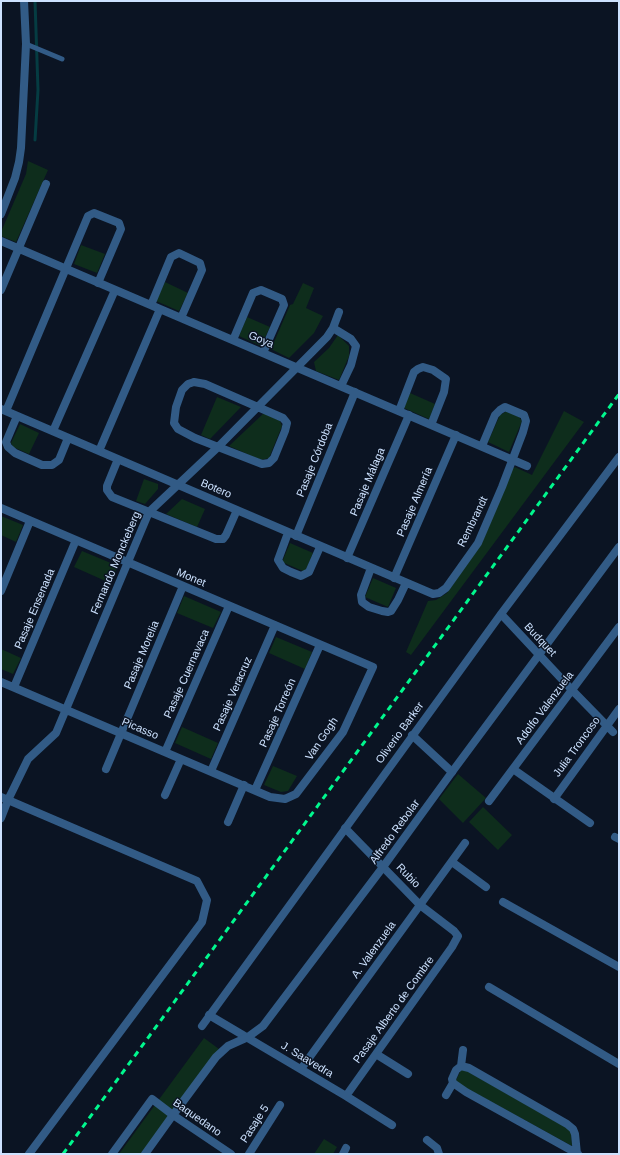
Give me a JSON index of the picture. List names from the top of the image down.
{
  "streets": {
    "street": [
      "Goya",
      "Pasaje Córdoba",
      "Pasaje Málaga",
      "Botero",
      "Pasaje Almería",
      "Rembrandt",
      "Fernando Monckeberg",
      "Monet",
      "Pasaje Ensenada",
      "Budquet",
      "Pasaje Morelia",
      "Pasaje Cuernavaca",
      "Pasaje Veracruz",
      "Adolfo Valenzuela",
      "Pasaje Torreón",
      "Picasso",
      "Oliverio Barker",
      "Van Gogh",
      "Julia Troncoso",
      "Alfredo Rebolar",
      "Rubio",
      "A. Valenzuela",
      "Pasaje Alberto de Combre",
      "J. Saavedra",
      "Baquedano",
      "Pasaje 5"
    ]
  },
  "crossings": [
    ["Goya", "Pasaje Córdoba"],
    ["Goya", "Pasaje Málaga"],
    ["Goya", "Pasaje Almería"],
    ["Goya", "Rembrandt"],
    ["Goya", "Fernando Monckeberg"],
    ["Pasaje Córdoba", "Botero"],
    ["Pasaje Málaga", "Botero"],
    ["Botero", "Pasaje Almería"],
    ["Botero", "Rembrandt"],
    ["Botero", "Fernando Monckeberg"],
    ["Fernando Monckeberg", "Monet"],
    ["Fernando Monckeberg", "Picasso"],
    ["Monet", "Pasaje Ensenada"],
    ["Monet", "Pasaje Morelia"],
    ["Monet", "Pasaje Cuernavaca"],
    ["Monet", "Pasaje Veracruz"],
    ["Monet", "Pasaje Torreón"],
    ["Monet", "Van Gogh"],
    ["Pasaje Ensenada", "Picasso"],
    ["Budquet", "Adolfo Valenzuela"],
    ["Budquet", "Oliverio Barker"],
    ["Budquet", "Julia Troncoso"],
    ["Budquet", "Alfredo Rebolar"],
    ["Pasaje Morelia", "Picasso"],
    ["Pasaje Cuernavaca", "Picasso"],
    ["Pasaje Veracruz", "Picasso"],
    ["Pasaje Torreón", "Picasso"],
    ["Picasso", "Van Gogh"],
    ["Oliverio Barker", "Rubio"],
    ["Oliverio Barker", "J. Saavedra"],
    ["Alfredo Rebolar", "Rubio"],
    ["Alfredo Rebolar", "J. Saavedra"],
    ["Alfredo Rebolar", "Baquedano"],
    ["Rubio", "A. Valenzuela"],
    ["Rubio", "Pasaje Alberto de Combre"],
    ["A. Valenzuela", "J. Saavedra"],
    ["Pasaje Alberto de Combre", "J. Saavedra"]
  ]
}
